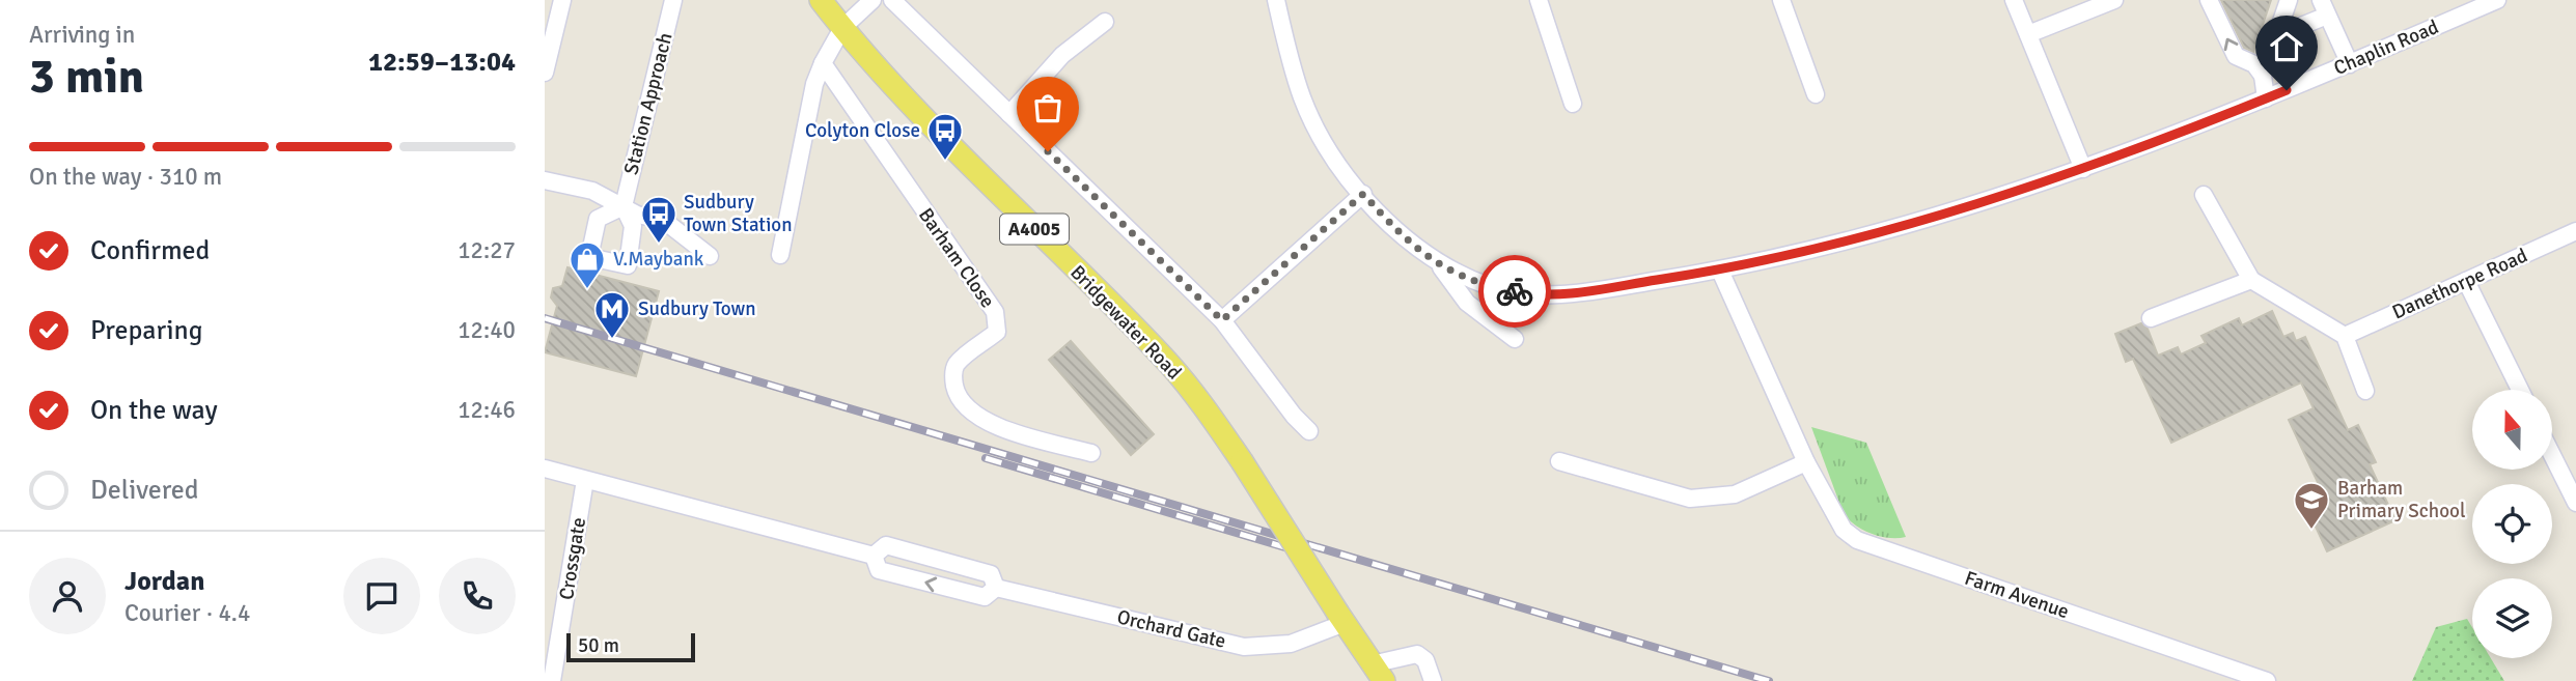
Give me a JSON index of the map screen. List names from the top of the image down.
{
  "streets": {
    "main road": ["A4005", "Bridgewater Road"],
    "street": [
      "Chaplin Road",
      "Station Approach",
      "Barham Close",
      "Danethorpe Road",
      "Crossgate",
      "Farm Avenue",
      "Orchard Gate"
    ]
  },
  "crossings": [
    ["Chaplin Road", "Farm Avenue"],
    ["Bridgewater Road", "Orchard Gate"],
    ["Crossgate", "Orchard Gate"]
  ],
  "places": {
    "bus stop": ["Colyton Close", "Sudbury Town Station"],
    "shop": ["V.Maybank"],
    "metro station": ["Sudbury Town"],
    "school or university": ["Barham Primary School"]
  },
  "scale_bar": "50 m",
  "north": "top",
  "page": {
    "heading": ["3 min", "Arriving in", "12:59–13:04"],
    "panel": ["Jordan", "Courier · 4.4"],
    "bar": "On the way · 310 m",
    "list": [
      ["Confirmed", "12:27"],
      ["Preparing", "12:40"],
      ["On the way", "12:46"],
      "Delivered"
    ],
    "scale": "50 m"
  }
}
